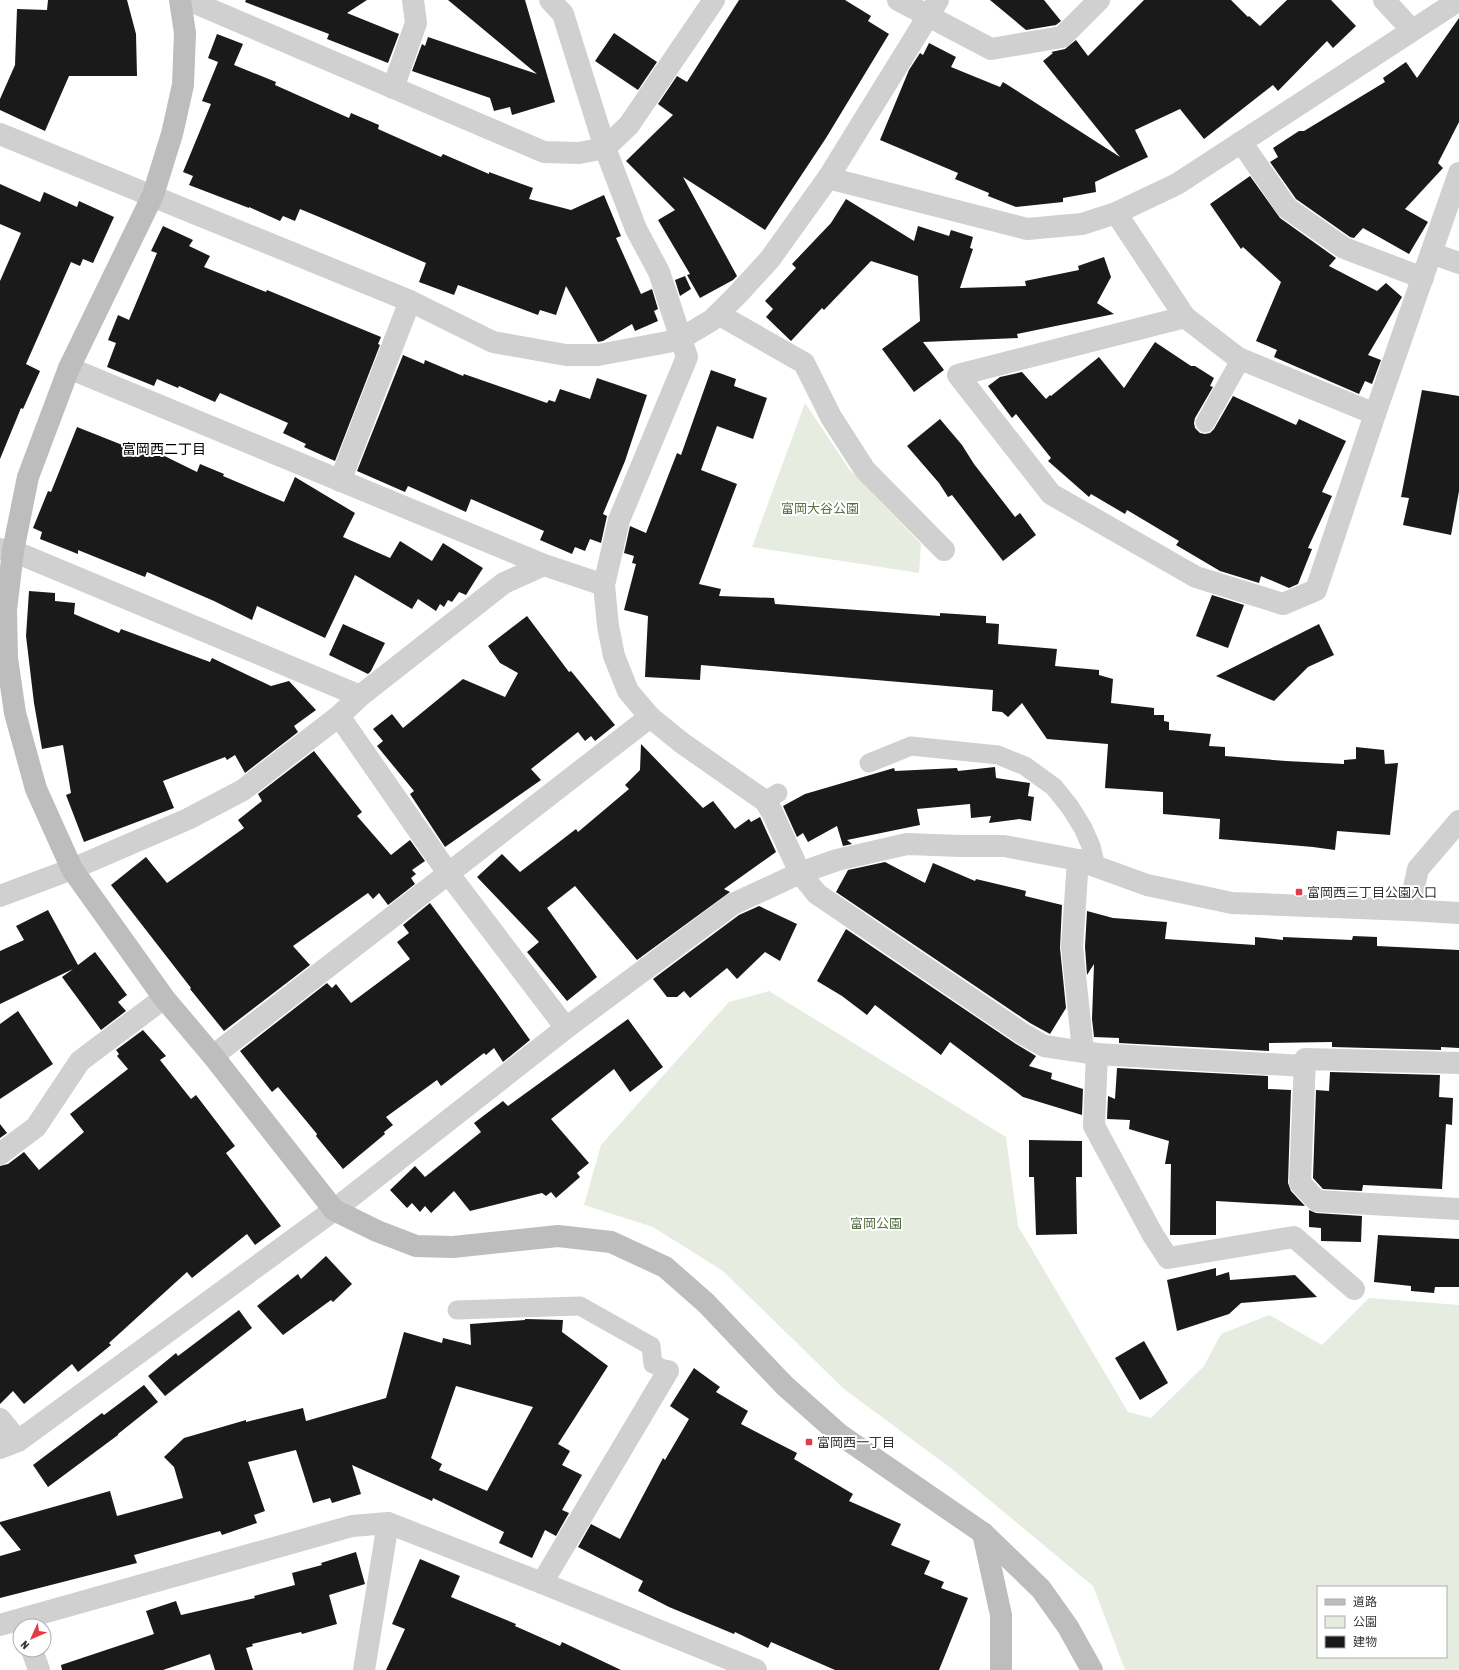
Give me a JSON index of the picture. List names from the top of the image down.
{
  "districts": ["富岡西二丁目"],
  "parks": ["富岡大谷公園", "富岡公園"],
  "places": {
    "transit": ["富岡西三丁目公園入口", "富岡西一丁目"]
  },
  "legend": ["道路", "公園", "建物"],
  "north": "bottom left"
}
